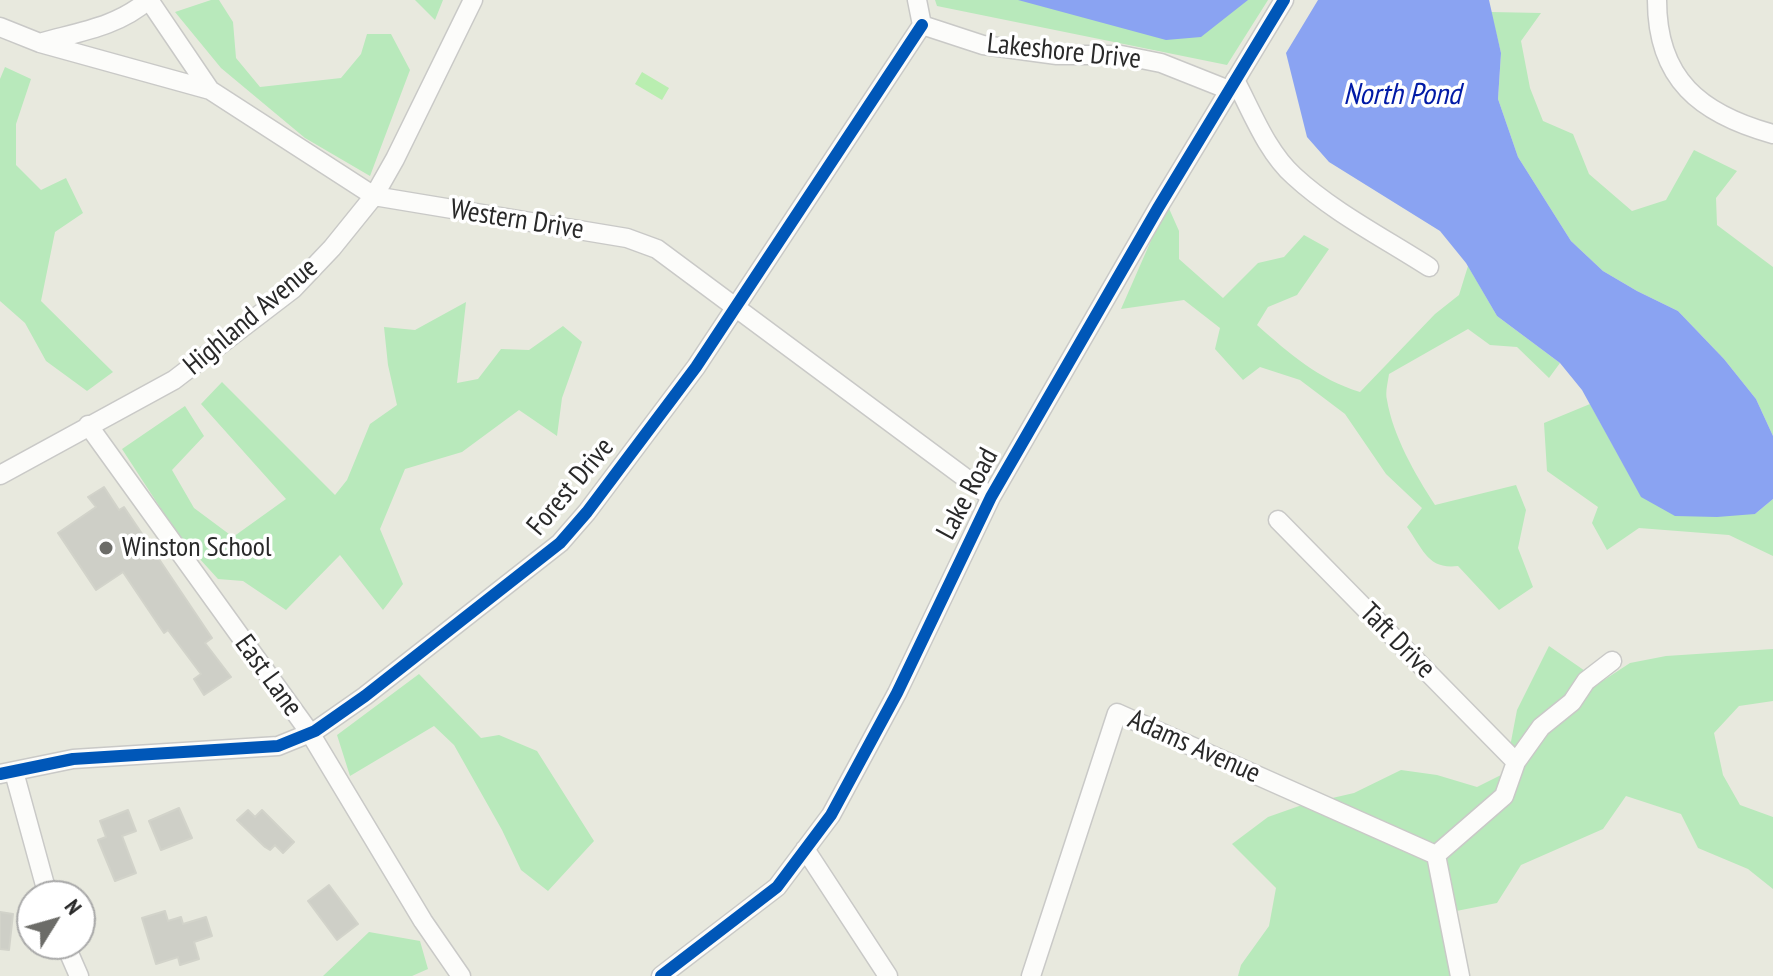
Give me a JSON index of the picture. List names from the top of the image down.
{
  "streets": {
    "street": [
      "Lakeshore Drive",
      "Western Drive",
      "Highland Avenue",
      "Forest Drive",
      "Lake Road",
      "Taft Drive",
      "East Lane",
      "Adams Avenue"
    ]
  },
  "crossings": [
    ["Lakeshore Drive", "Forest Drive"],
    ["Lakeshore Drive", "Lake Road"],
    ["Western Drive", "Highland Avenue"],
    ["Western Drive", "Forest Drive"],
    ["Western Drive", "Lake Road"],
    ["Highland Avenue", "East Lane"],
    ["Forest Drive", "East Lane"]
  ],
  "water": ["North Pond"],
  "places": ["Winston School"],
  "north": "top right"
}
